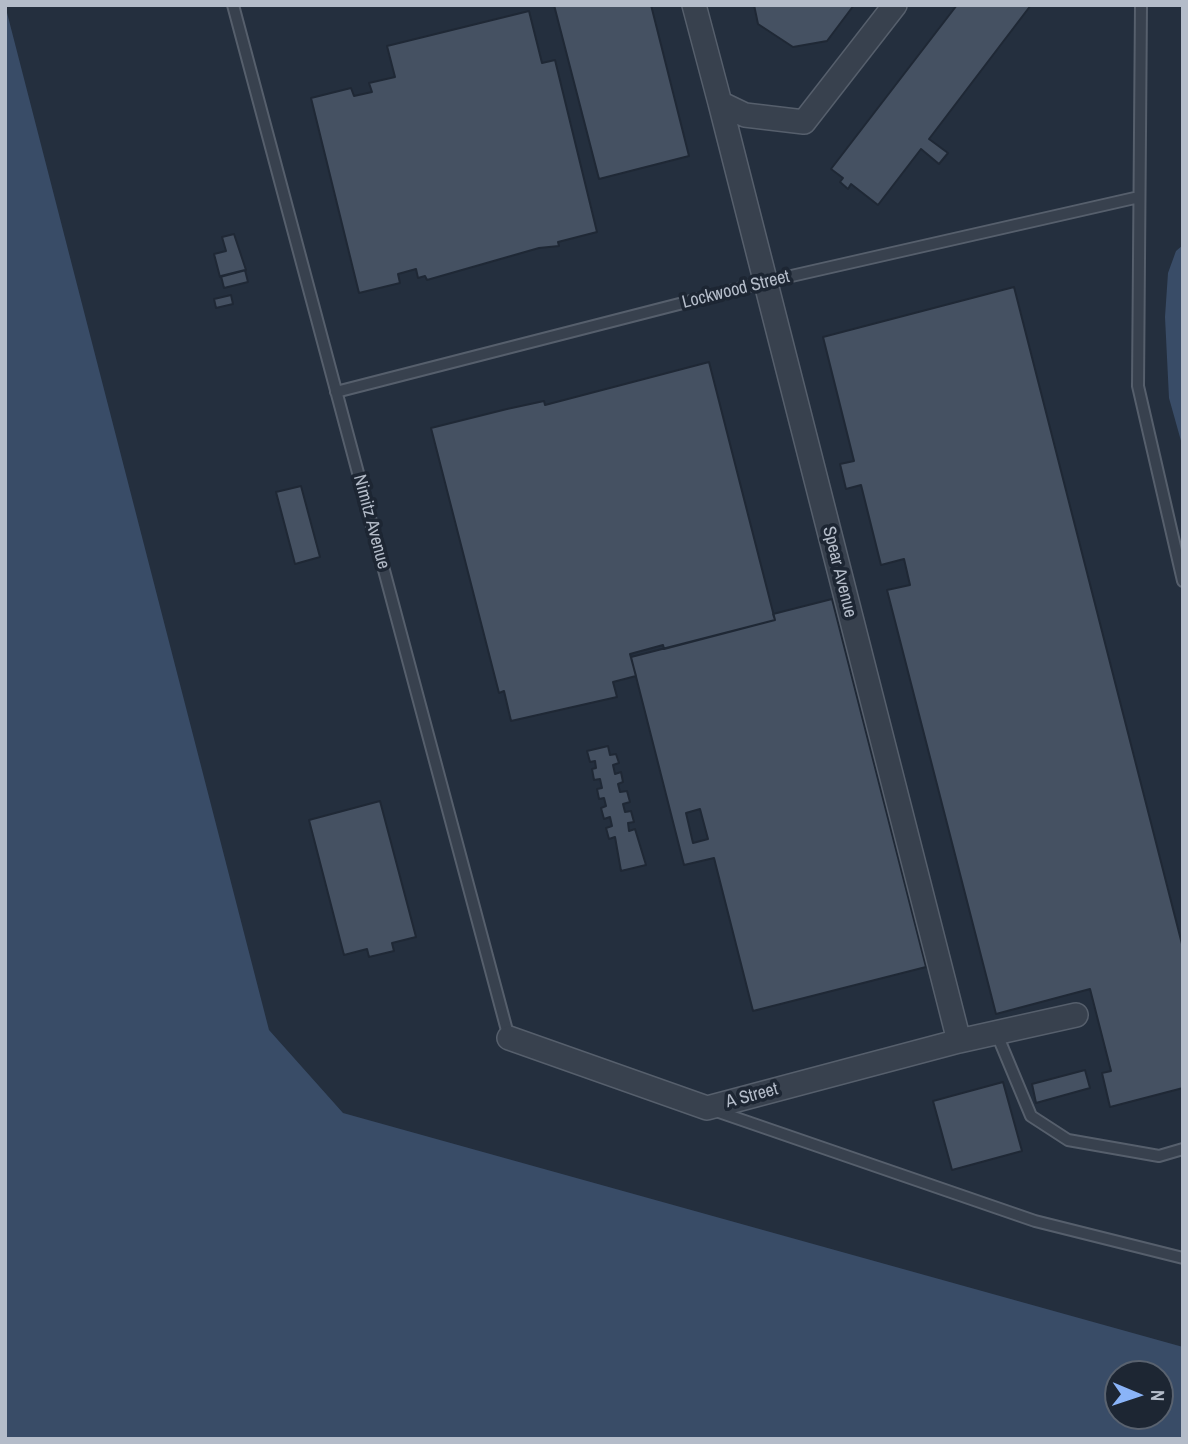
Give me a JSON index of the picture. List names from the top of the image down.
{
  "streets": {
    "street": ["Spear Avenue", "A Street"],
    "lane": ["Lockwood Street", "Nimitz Avenue"]
  },
  "crossings": [
    ["Lockwood Street", "Nimitz Avenue"],
    ["Lockwood Street", "Spear Avenue"],
    ["Nimitz Avenue", "A Street"],
    ["Spear Avenue", "A Street"]
  ],
  "north": "right"
}
